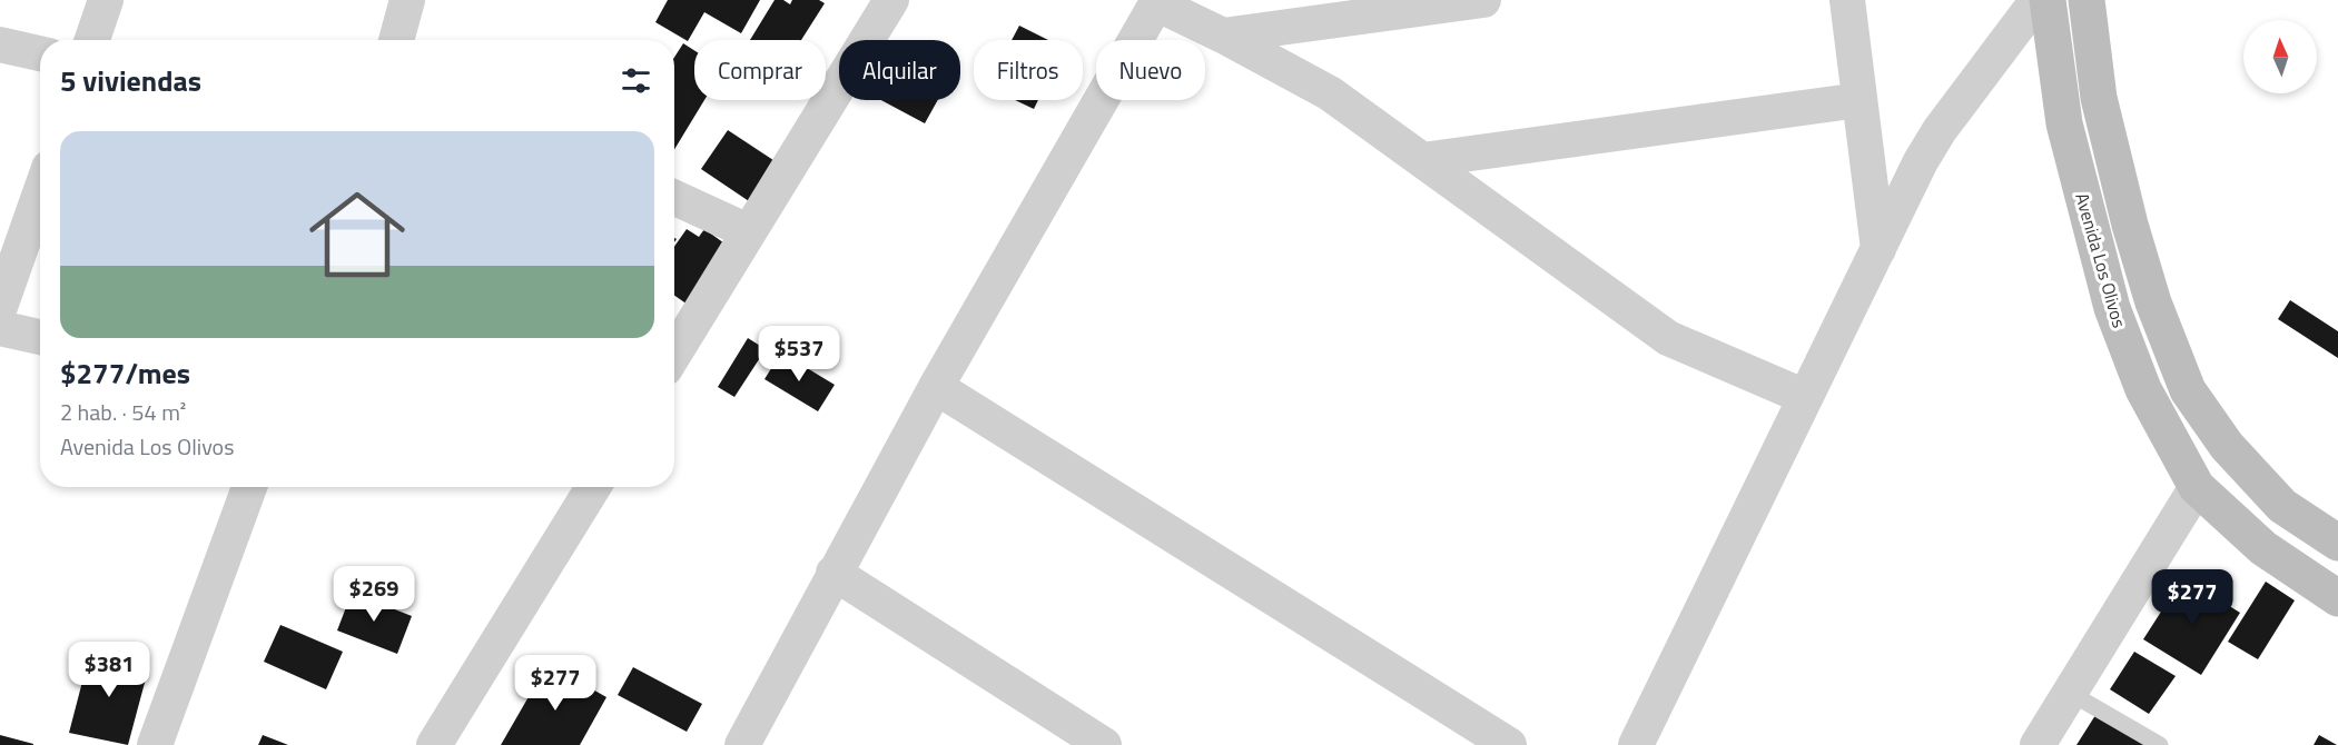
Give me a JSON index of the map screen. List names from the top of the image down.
{
  "streets": {
    "street": ["Avenida Los Olivos"]
  },
  "north": "top",
  "page": {
    "chip": [
      "Comprar",
      "Alquilar",
      "Filtros",
      "Nuevo"
    ],
    "heading": "5 viviendas",
    "list": [
      {
        "name": "$277/mes",
        "note": "2 hab. · 54 m² · Avenida Los Olivos"
      }
    ],
    "price": [
      "$537",
      "$269",
      "$277",
      "$381",
      "$277"
    ]
  }
}
